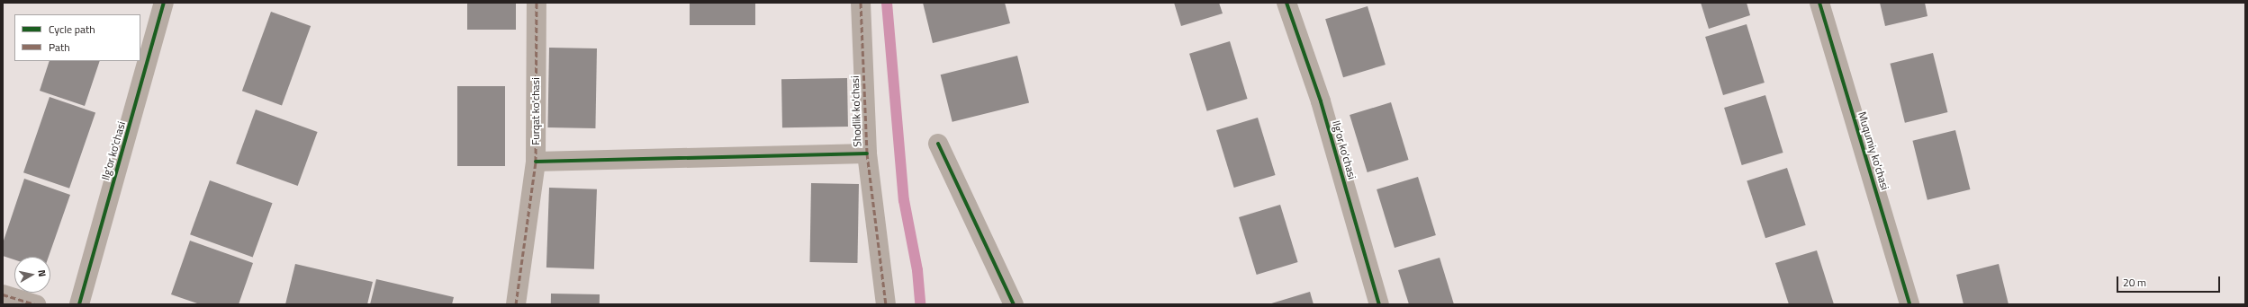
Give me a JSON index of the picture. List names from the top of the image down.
{
  "streets": {
    "street": [
      "Furqat ko'chasi",
      "Shodlik ko'chasi",
      "Ilg'or ko'chasi",
      "Muqumiy ko'chasi"
    ]
  },
  "legend": ["Cycle path", "Path"],
  "scale_bar": "20 m",
  "north": "right"
}
